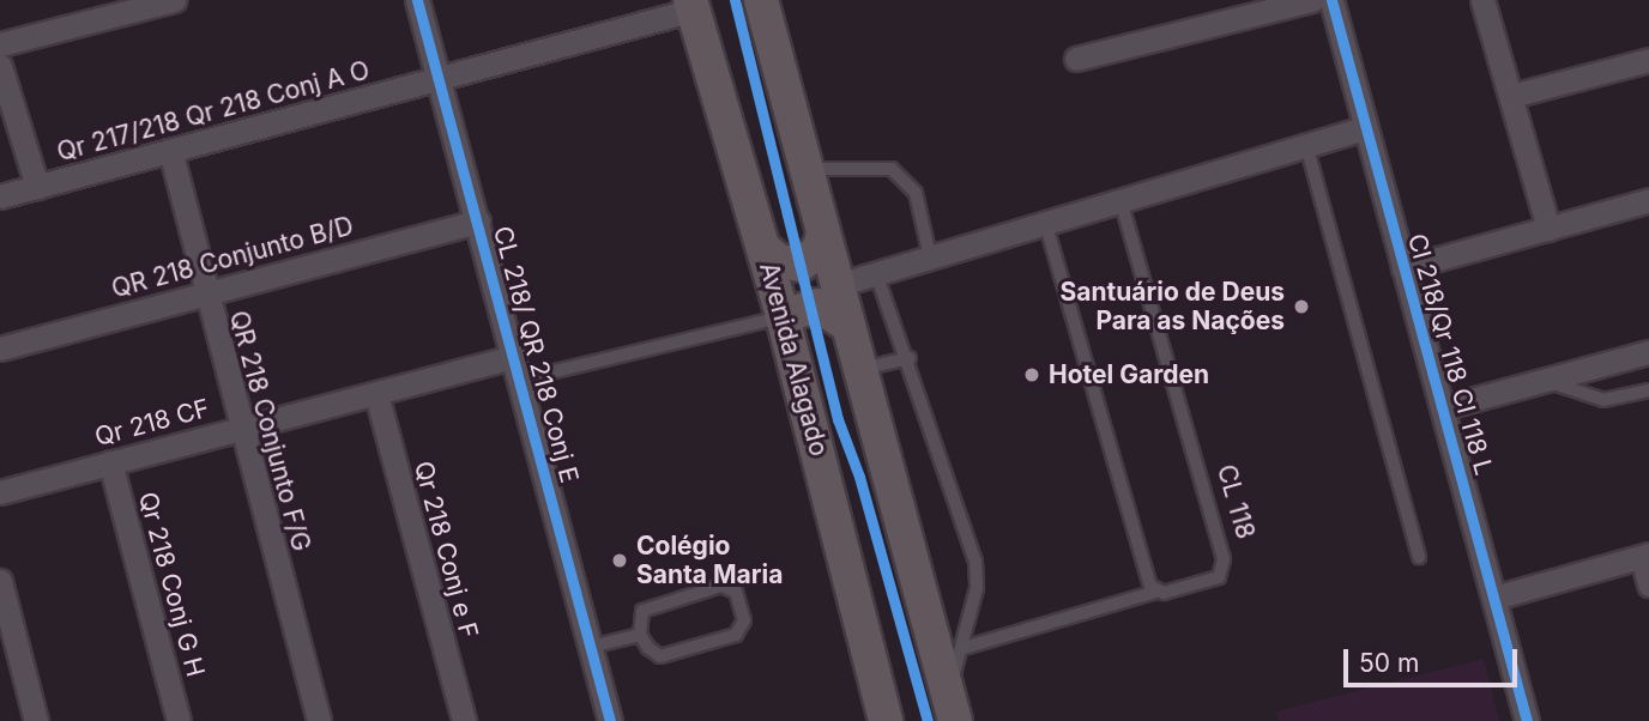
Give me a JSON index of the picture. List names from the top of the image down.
{
  "streets": {
    "main road": ["Avenida Alagado"],
    "street": [
      "Qr 217/218 Qr 218 Conj A O",
      "QR 218 Conjunto B/D",
      "CL 218/ QR 218 Conj E",
      "Cl 218/Qr 118 Cl 118 L",
      "Qr 218 CF",
      "QR 218 Conjunto F/G",
      "Qr 218 Conj e F",
      "Qr 218 Conj G H"
    ],
    "lane": ["CL 118"]
  },
  "crossings": [
    ["Qr 217/218 Qr 218 Conj A O", "CL 218/ QR 218 Conj E"],
    ["Qr 217/218 Qr 218 Conj A O", "Avenida Alagado"],
    ["Qr 217/218 Qr 218 Conj A O", "QR 218 Conjunto F/G"],
    ["QR 218 Conjunto B/D", "CL 218/ QR 218 Conj E"],
    ["QR 218 Conjunto B/D", "QR 218 Conjunto F/G"],
    ["CL 218/ QR 218 Conj E", "Qr 218 CF"],
    ["Qr 218 CF", "QR 218 Conjunto F/G"],
    ["Qr 218 CF", "Qr 218 Conj e F"],
    ["Qr 218 CF", "Qr 218 Conj G H"]
  ],
  "places": ["Santuário de Deus Para as Nações", "Hotel Garden", "Colégio Santa Maria"],
  "scale_bar": "50 m"
}
